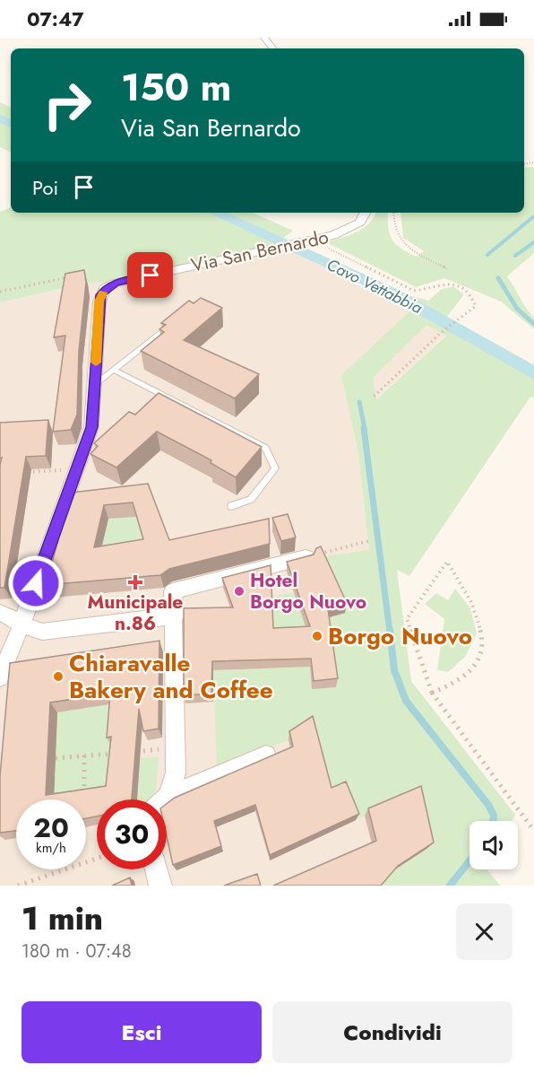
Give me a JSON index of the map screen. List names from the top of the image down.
{
  "streets": {
    "street": ["Via San Bernardo"]
  },
  "water": ["Cavo Vettabbia"],
  "places": {
    "health": ["Municipale n.86"],
    "other": ["Hotel Borgo Nuovo", "Borgo Nuovo", "Chiaravalle Bakery and Coffee"]
  },
  "page": {
    "status": "07:47",
    "turn": ["150 m", "Via San Bernardo"],
    "then": "Poi",
    "speed": "20 km/h",
    "limit": "30",
    "heading": ["1 min", "180 m · 07:48"],
    "buttons": ["Esci", "Condividi"]
  }
}
